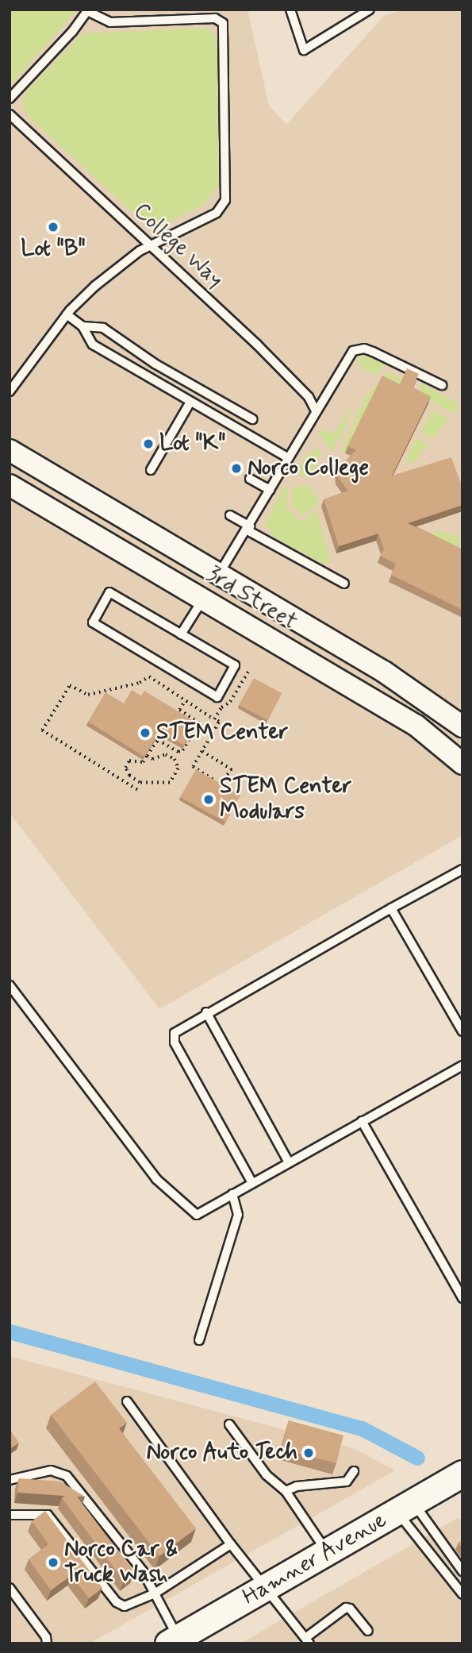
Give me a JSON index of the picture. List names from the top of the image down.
{
  "streets": {
    "main road": ["Hamner Avenue"],
    "street": ["3rd Street"],
    "lane": ["College Way"]
  },
  "places": [
    "Lot \"B\"",
    "Lot \"K\"",
    "Norco College",
    "STEM Center",
    "STEM Center Modulars",
    "Norco Auto Tech",
    "Norco Car & Truck Wash"
  ]
}
